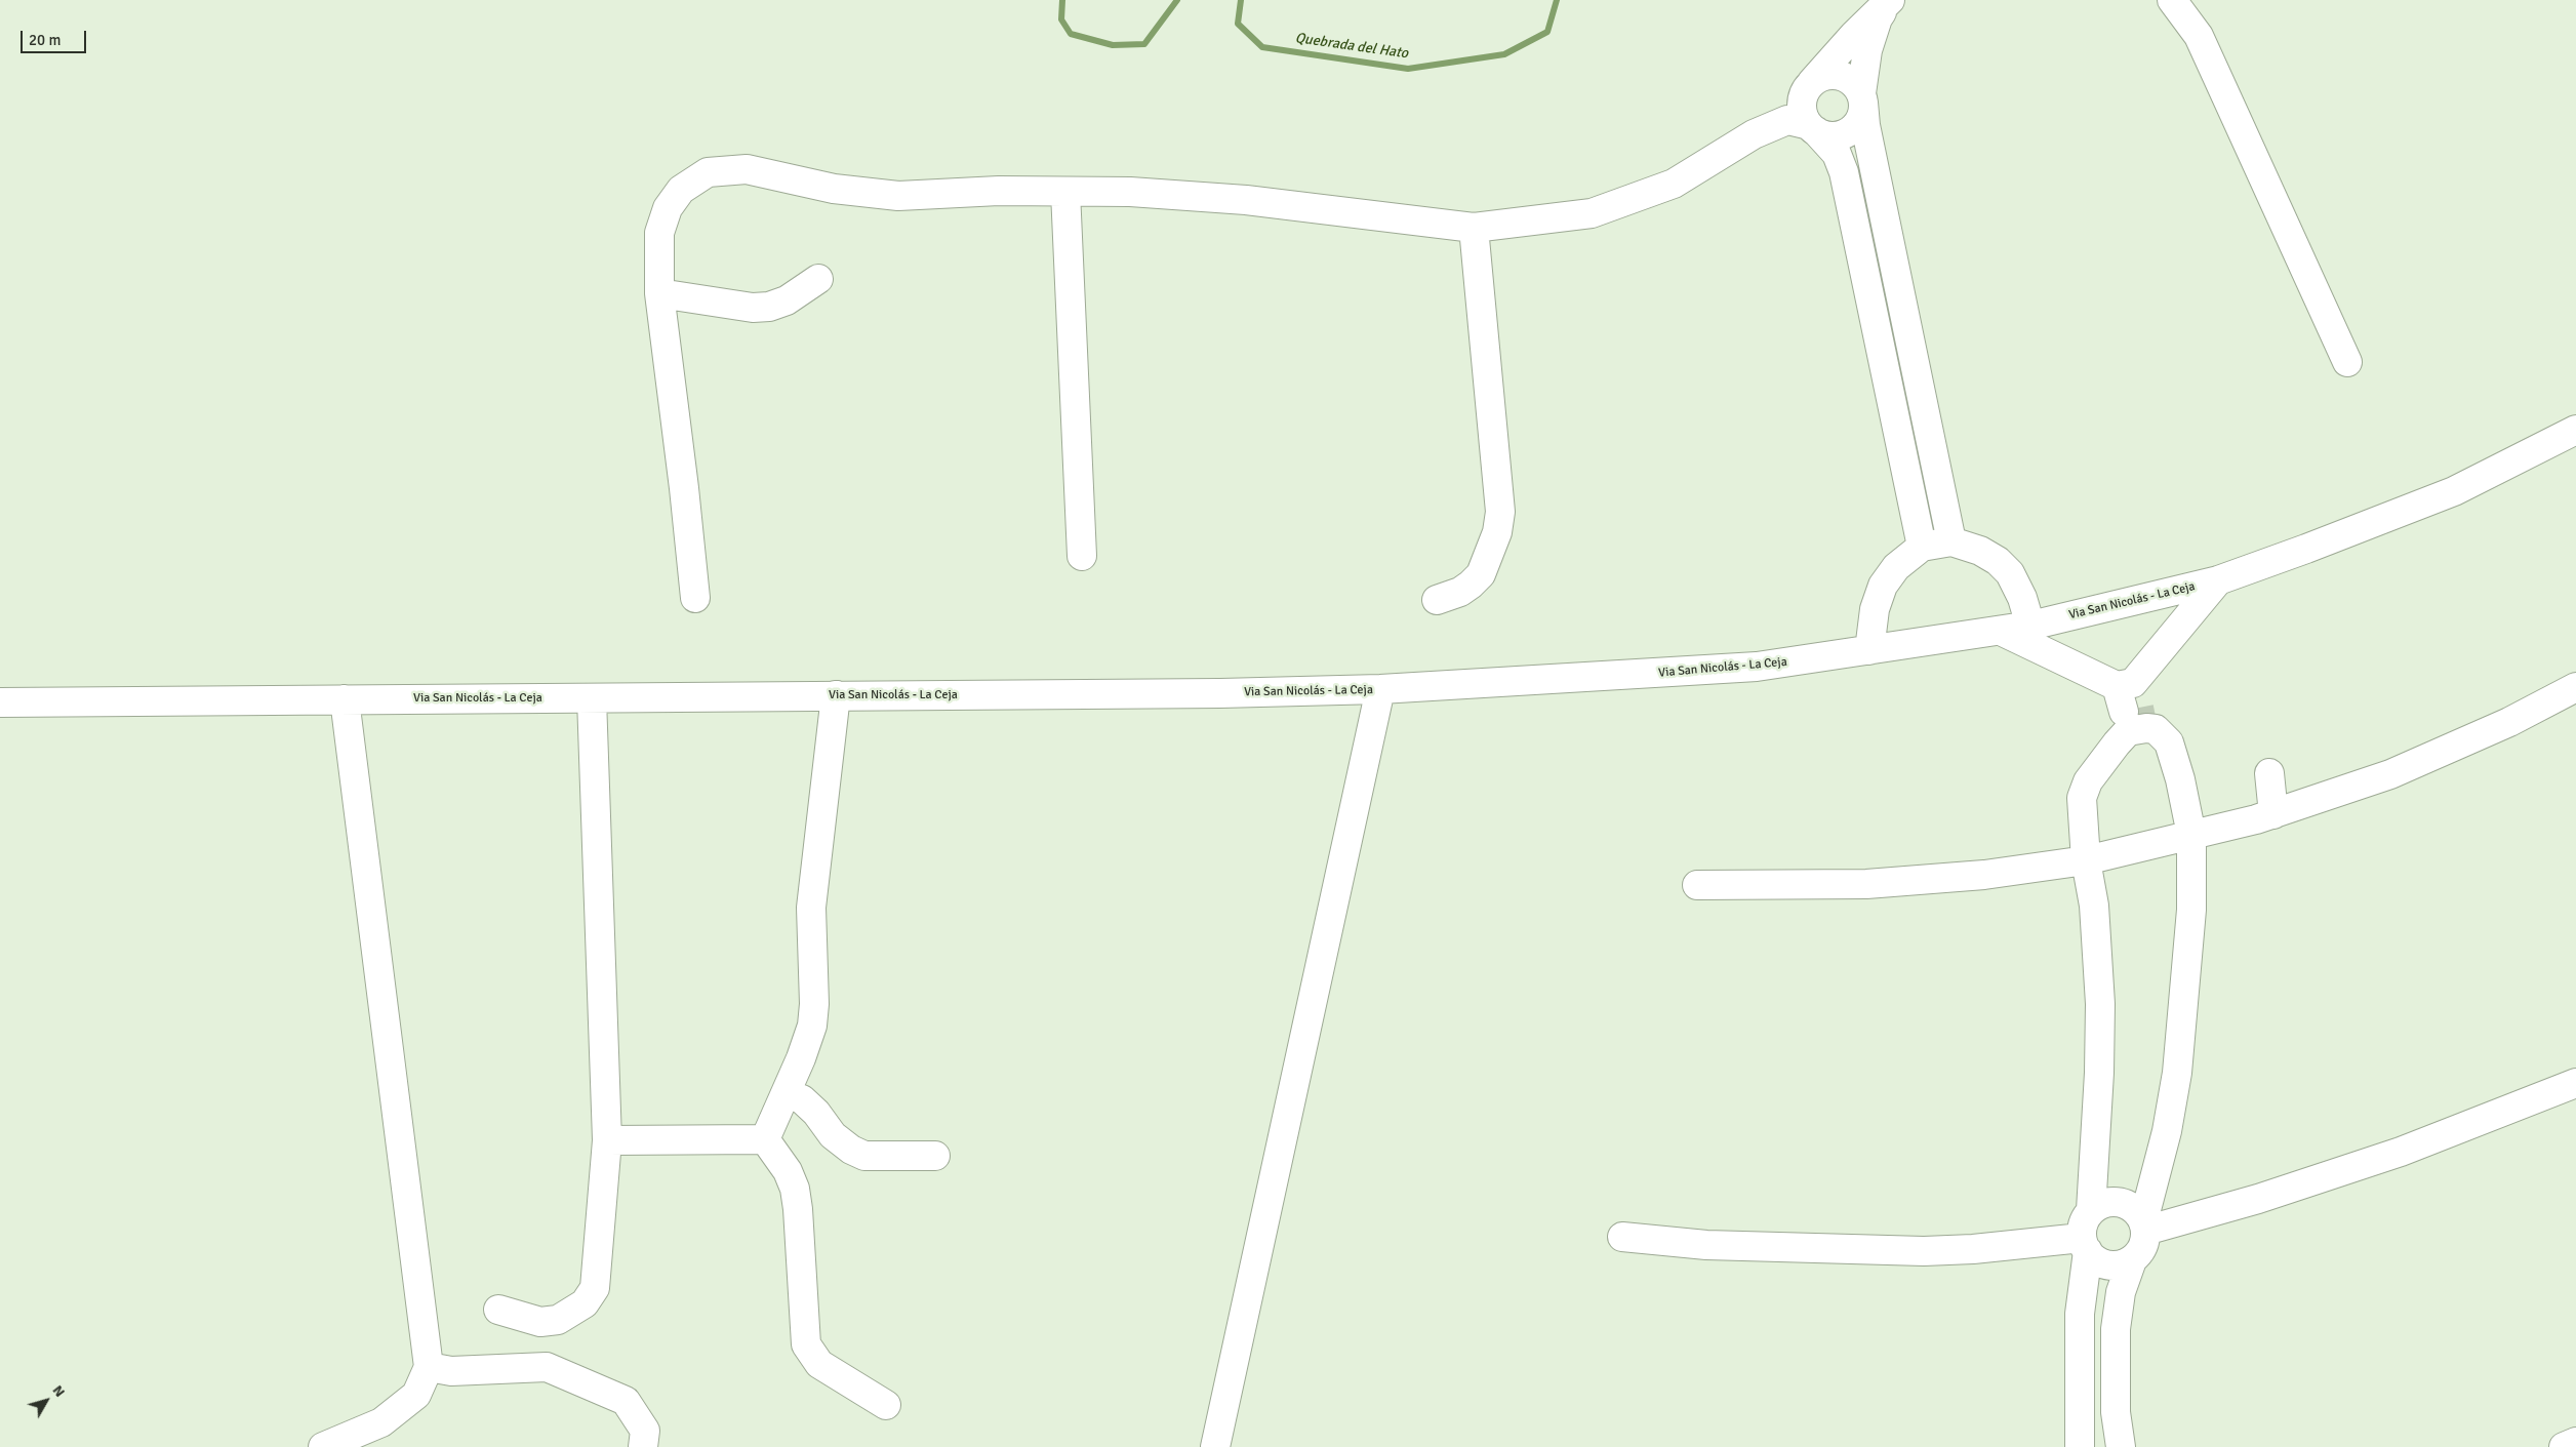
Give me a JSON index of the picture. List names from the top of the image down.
{
  "streets": {
    "street": ["Via San Nicolás - La Ceja"]
  },
  "water": ["Quebrada del Hato"],
  "scale_bar": "20 m",
  "north": "top right"
}
